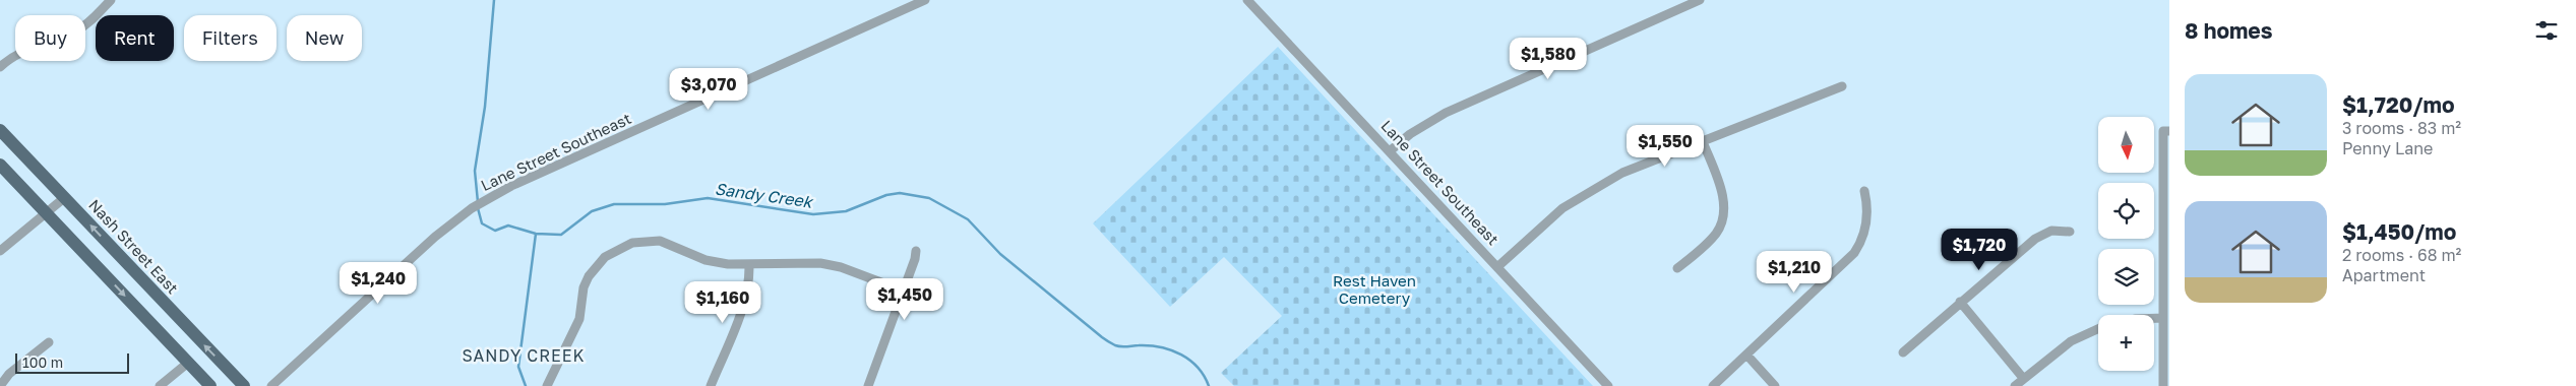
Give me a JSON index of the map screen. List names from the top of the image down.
{
  "streets": {
    "main road": ["Nash Street East"],
    "street": ["Lane Street Southeast"]
  },
  "districts": ["SANDY CREEK"],
  "water": ["Sandy Creek"],
  "parks": ["Rest Haven Cemetery"],
  "scale_bar": "100 m",
  "north": "bottom",
  "page": {
    "heading": "8 homes",
    "chip": [
      "Buy",
      "Rent",
      "Filters",
      "New"
    ],
    "price": [
      "$1,580",
      "$3,070",
      "$1,550",
      "$1,720",
      "$1,210",
      "$1,240",
      "$1,450",
      "$1,160"
    ],
    "list": [
      {
        "name": "$1,720/mo",
        "note": "3 rooms · 83 m² · Penny Lane"
      },
      {
        "name": "$1,450/mo",
        "note": "2 rooms · 68 m² · Apartment"
      }
    ],
    "map_buttons": "+",
    "scale": "100 m"
  }
}
